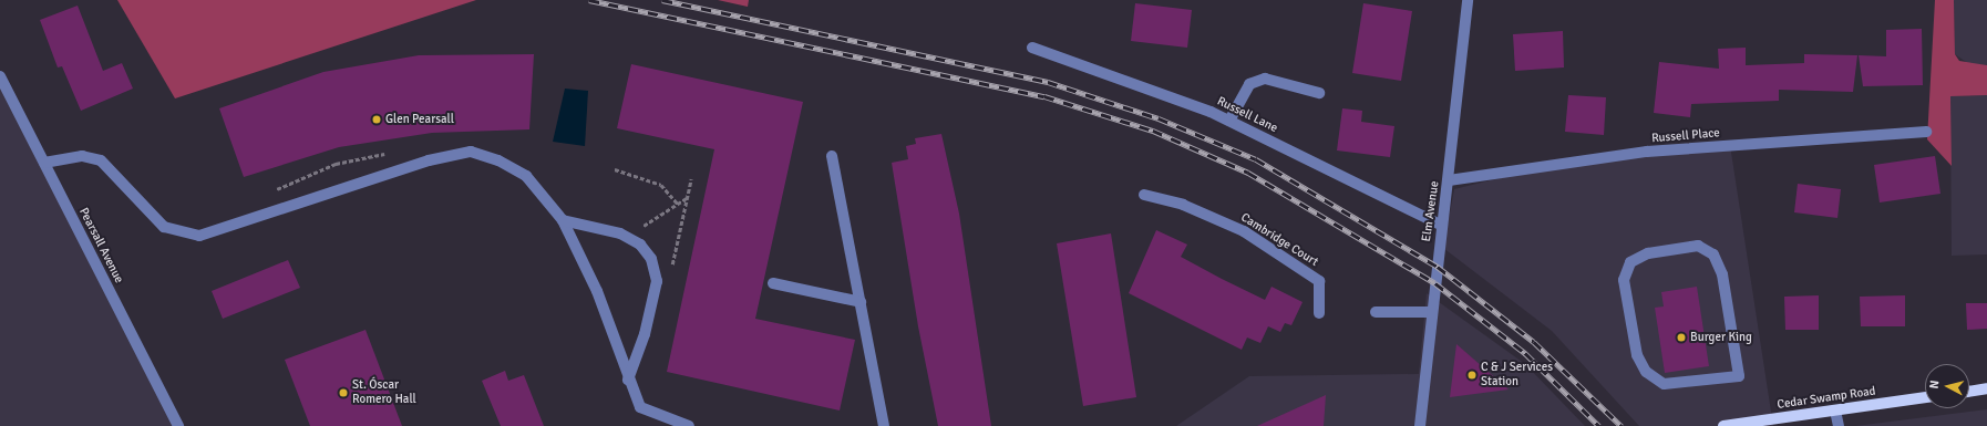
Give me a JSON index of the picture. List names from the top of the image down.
{
  "streets": {
    "main road": ["Cedar Swamp Road"],
    "street": [
      "Russell Lane",
      "Russell Place",
      "Elm Avenue",
      "Cambridge Court",
      "Pearsall Avenue"
    ]
  },
  "crossings": [
    ["Russell Lane", "Elm Avenue"],
    ["Russell Place", "Elm Avenue"]
  ],
  "places": [
    "Glen Pearsall",
    "Burger King",
    "C & J Services Station",
    "St. Óscar Romero Hall"
  ],
  "north": "left"
}
